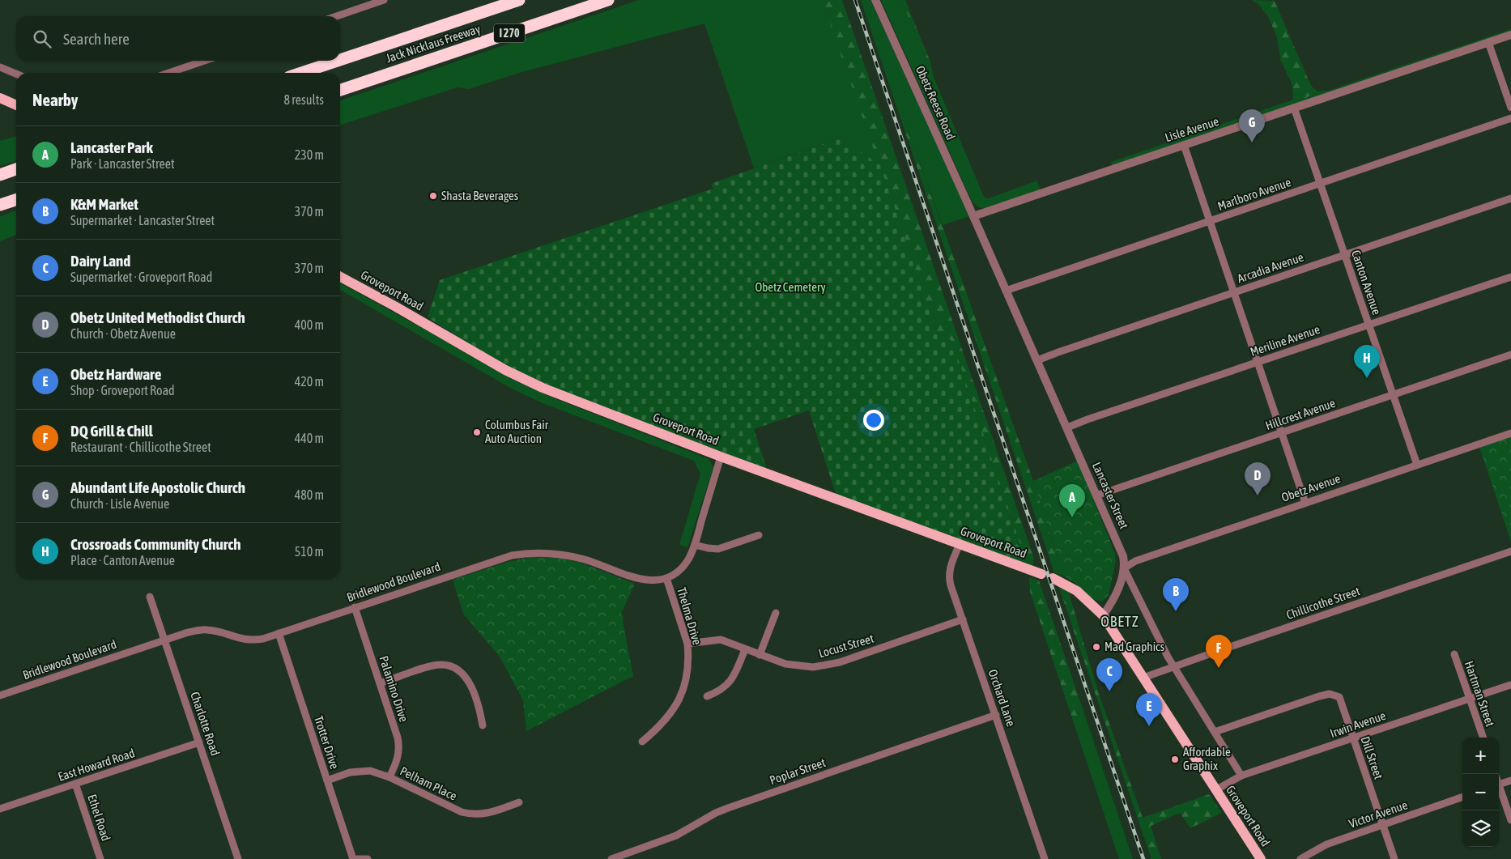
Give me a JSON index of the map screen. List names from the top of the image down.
{
  "streets": {
    "highway": ["I 270", "Jack Nicklaus Freeway"],
    "main road": ["Groveport Road"],
    "street": [
      "Obetz Reese Road",
      "Lisle Avenue",
      "Marlboro Avenue",
      "Arcadia Avenue",
      "Canton Avenue",
      "Meriline Avenue",
      "Hillcrest Avenue",
      "Obetz Avenue",
      "Lancaster Street",
      "Bridlewood Boulevard",
      "Chillicothe Street",
      "Thelma Drive",
      "Locust Street",
      "Palamino Drive",
      "Hartman Street",
      "Orchard Lane",
      "Charlotte Road",
      "Irwin Avenue",
      "Trotter Drive",
      "Dill Street",
      "East Howard Road",
      "Poplar Street",
      "Pelham Place",
      "Victor Avenue",
      "Ethel Road"
    ]
  },
  "crossings": [
    ["Obetz Reese Road", "Lisle Avenue"],
    ["Obetz Reese Road", "Lancaster Street"],
    ["Lisle Avenue", "Canton Avenue"],
    ["Lisle Avenue", "Lancaster Street"],
    ["Marlboro Avenue", "Canton Avenue"],
    ["Marlboro Avenue", "Lancaster Street"],
    ["Arcadia Avenue", "Canton Avenue"],
    ["Arcadia Avenue", "Lancaster Street"],
    ["Canton Avenue", "Meriline Avenue"],
    ["Canton Avenue", "Hillcrest Avenue"],
    ["Canton Avenue", "Obetz Avenue"],
    ["Groveport Road", "Bridlewood Boulevard"],
    ["Groveport Road", "Chillicothe Street"],
    ["Groveport Road", "Orchard Lane"],
    ["Groveport Road", "Irwin Avenue"],
    ["Meriline Avenue", "Lancaster Street"],
    ["Hillcrest Avenue", "Lancaster Street"],
    ["Obetz Avenue", "Lancaster Street"],
    ["Lancaster Street", "Chillicothe Street"],
    ["Lancaster Street", "Irwin Avenue"],
    ["Lancaster Street", "Dill Street"],
    ["Bridlewood Boulevard", "Thelma Drive"],
    ["Bridlewood Boulevard", "Palamino Drive"],
    ["Bridlewood Boulevard", "Charlotte Road"],
    ["Bridlewood Boulevard", "Trotter Drive"],
    ["Thelma Drive", "Locust Street"],
    ["Locust Street", "Orchard Lane"],
    ["Palamino Drive", "Pelham Place"],
    ["Hartman Street", "Irwin Avenue"],
    ["Orchard Lane", "Poplar Street"],
    ["Charlotte Road", "East Howard Road"],
    ["Irwin Avenue", "Dill Street"],
    ["Trotter Drive", "Pelham Place"],
    ["Dill Street", "Victor Avenue"],
    ["East Howard Road", "Ethel Road"]
  ],
  "districts": ["OBETZ"],
  "parks": ["Obetz Cemetery"],
  "places": [
    "Shasta Beverages",
    "Columbus Fair Auto Auction",
    "Mad Graphics",
    "Affordable Graphix"
  ],
  "page": {
    "search": "Search here",
    "heading": ["Nearby", "8 results"],
    "pins": [
      "G",
      "H",
      "D",
      "A",
      "B",
      "F",
      "C",
      "E"
    ],
    "list": [
      {
        "mark": "A",
        "name": "Lancaster Park",
        "note": "Park · Lancaster Street",
        "value": "230 m"
      },
      {
        "mark": "B",
        "name": "K&M Market",
        "note": "Supermarket · Lancaster Street",
        "value": "370 m"
      },
      {
        "mark": "C",
        "name": "Dairy Land",
        "note": "Supermarket · Groveport Road",
        "value": "370 m"
      },
      {
        "mark": "D",
        "name": "Obetz United Methodist Church",
        "note": "Church · Obetz Avenue",
        "value": "400 m"
      },
      {
        "mark": "E",
        "name": "Obetz Hardware",
        "note": "Shop · Groveport Road",
        "value": "420 m"
      },
      {
        "mark": "F",
        "name": "DQ Grill & Chill",
        "note": "Restaurant · Chillicothe Street",
        "value": "440 m"
      },
      {
        "mark": "G",
        "name": "Abundant Life Apostolic Church",
        "note": "Church · Lisle Avenue",
        "value": "480 m"
      },
      {
        "mark": "H",
        "name": "Crossroads Community Church",
        "note": "Place · Canton Avenue",
        "value": "510 m"
      }
    ],
    "map_buttons": ["+", "−"]
  }
}
